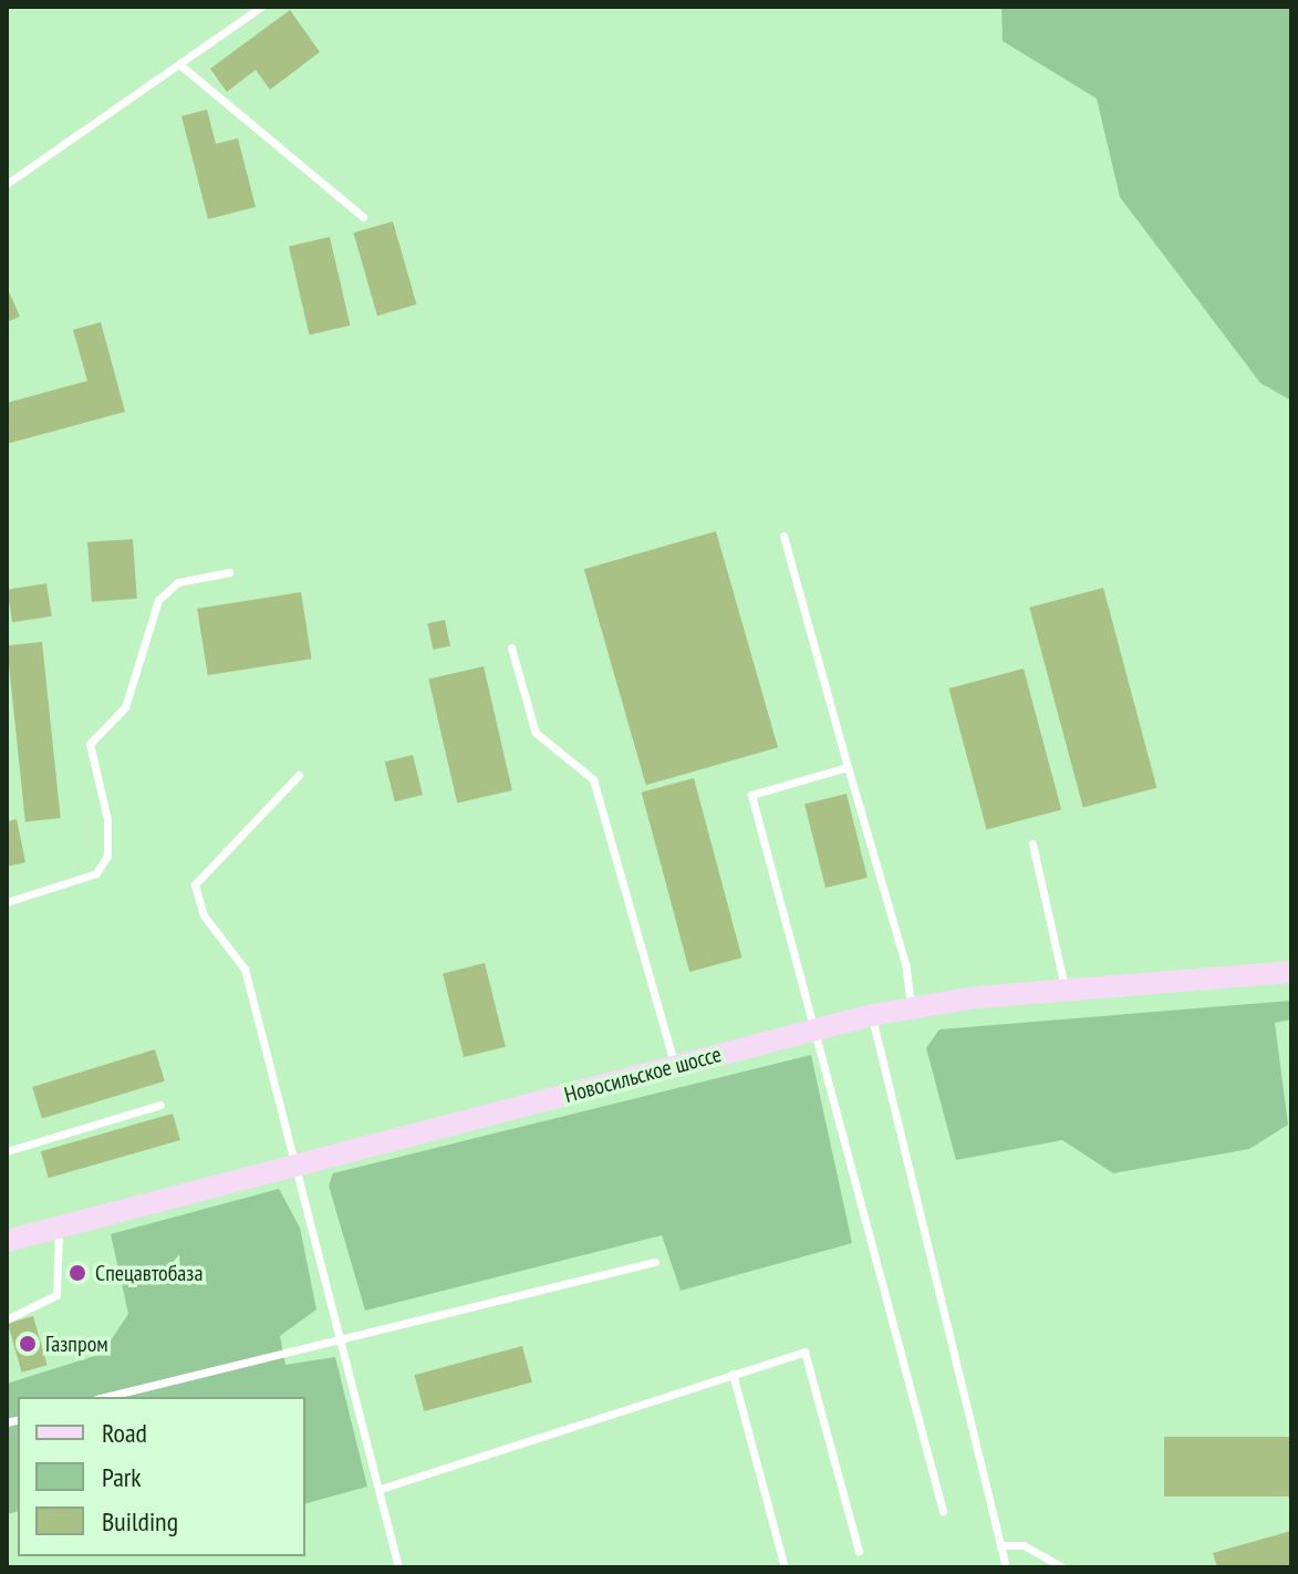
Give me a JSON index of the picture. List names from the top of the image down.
{
  "streets": {
    "street": ["Новосильское шоссе"]
  },
  "places": ["Спецавтобаза", "Газпром"],
  "legend": ["Road", "Park", "Building"]
}
